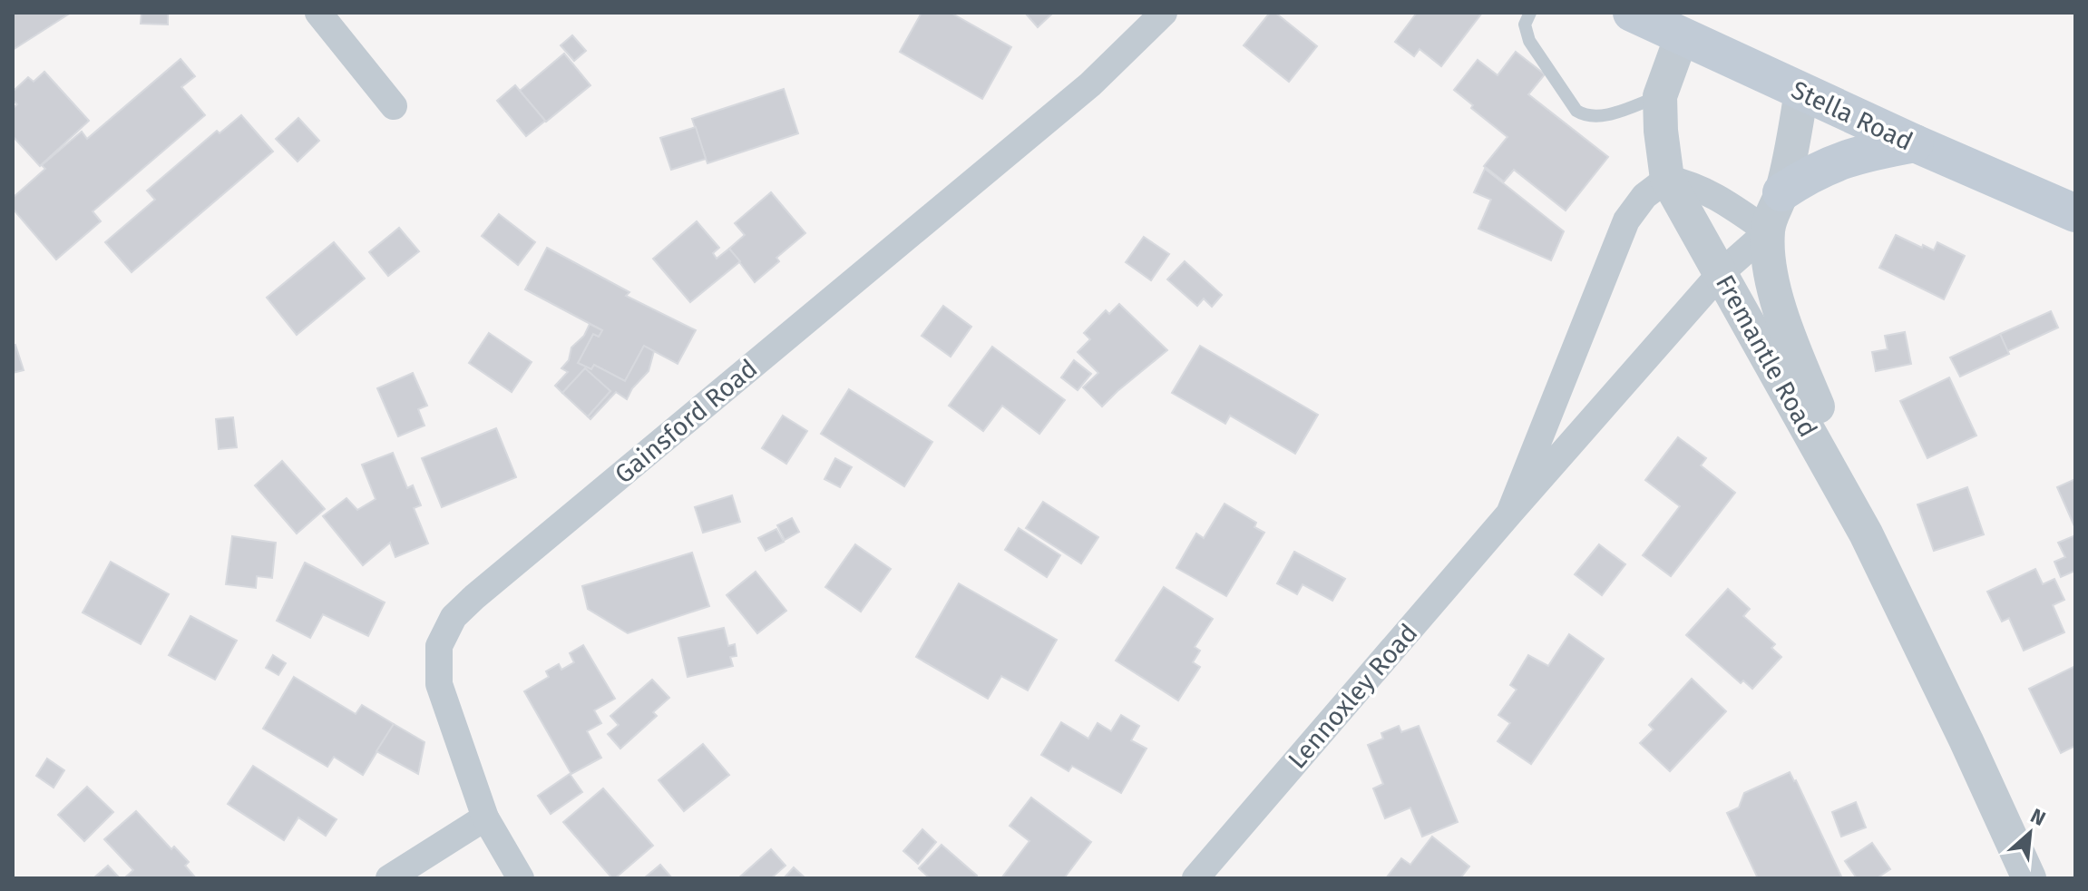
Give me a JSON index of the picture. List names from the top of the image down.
{
  "streets": {
    "main road": ["Stella Road"],
    "street": ["Fremantle Road", "Gainsford Road", "Lennoxley Road"]
  },
  "crossings": [
    ["Stella Road", "Lennoxley Road"],
    ["Fremantle Road", "Lennoxley Road"]
  ],
  "north": "top right"
}
